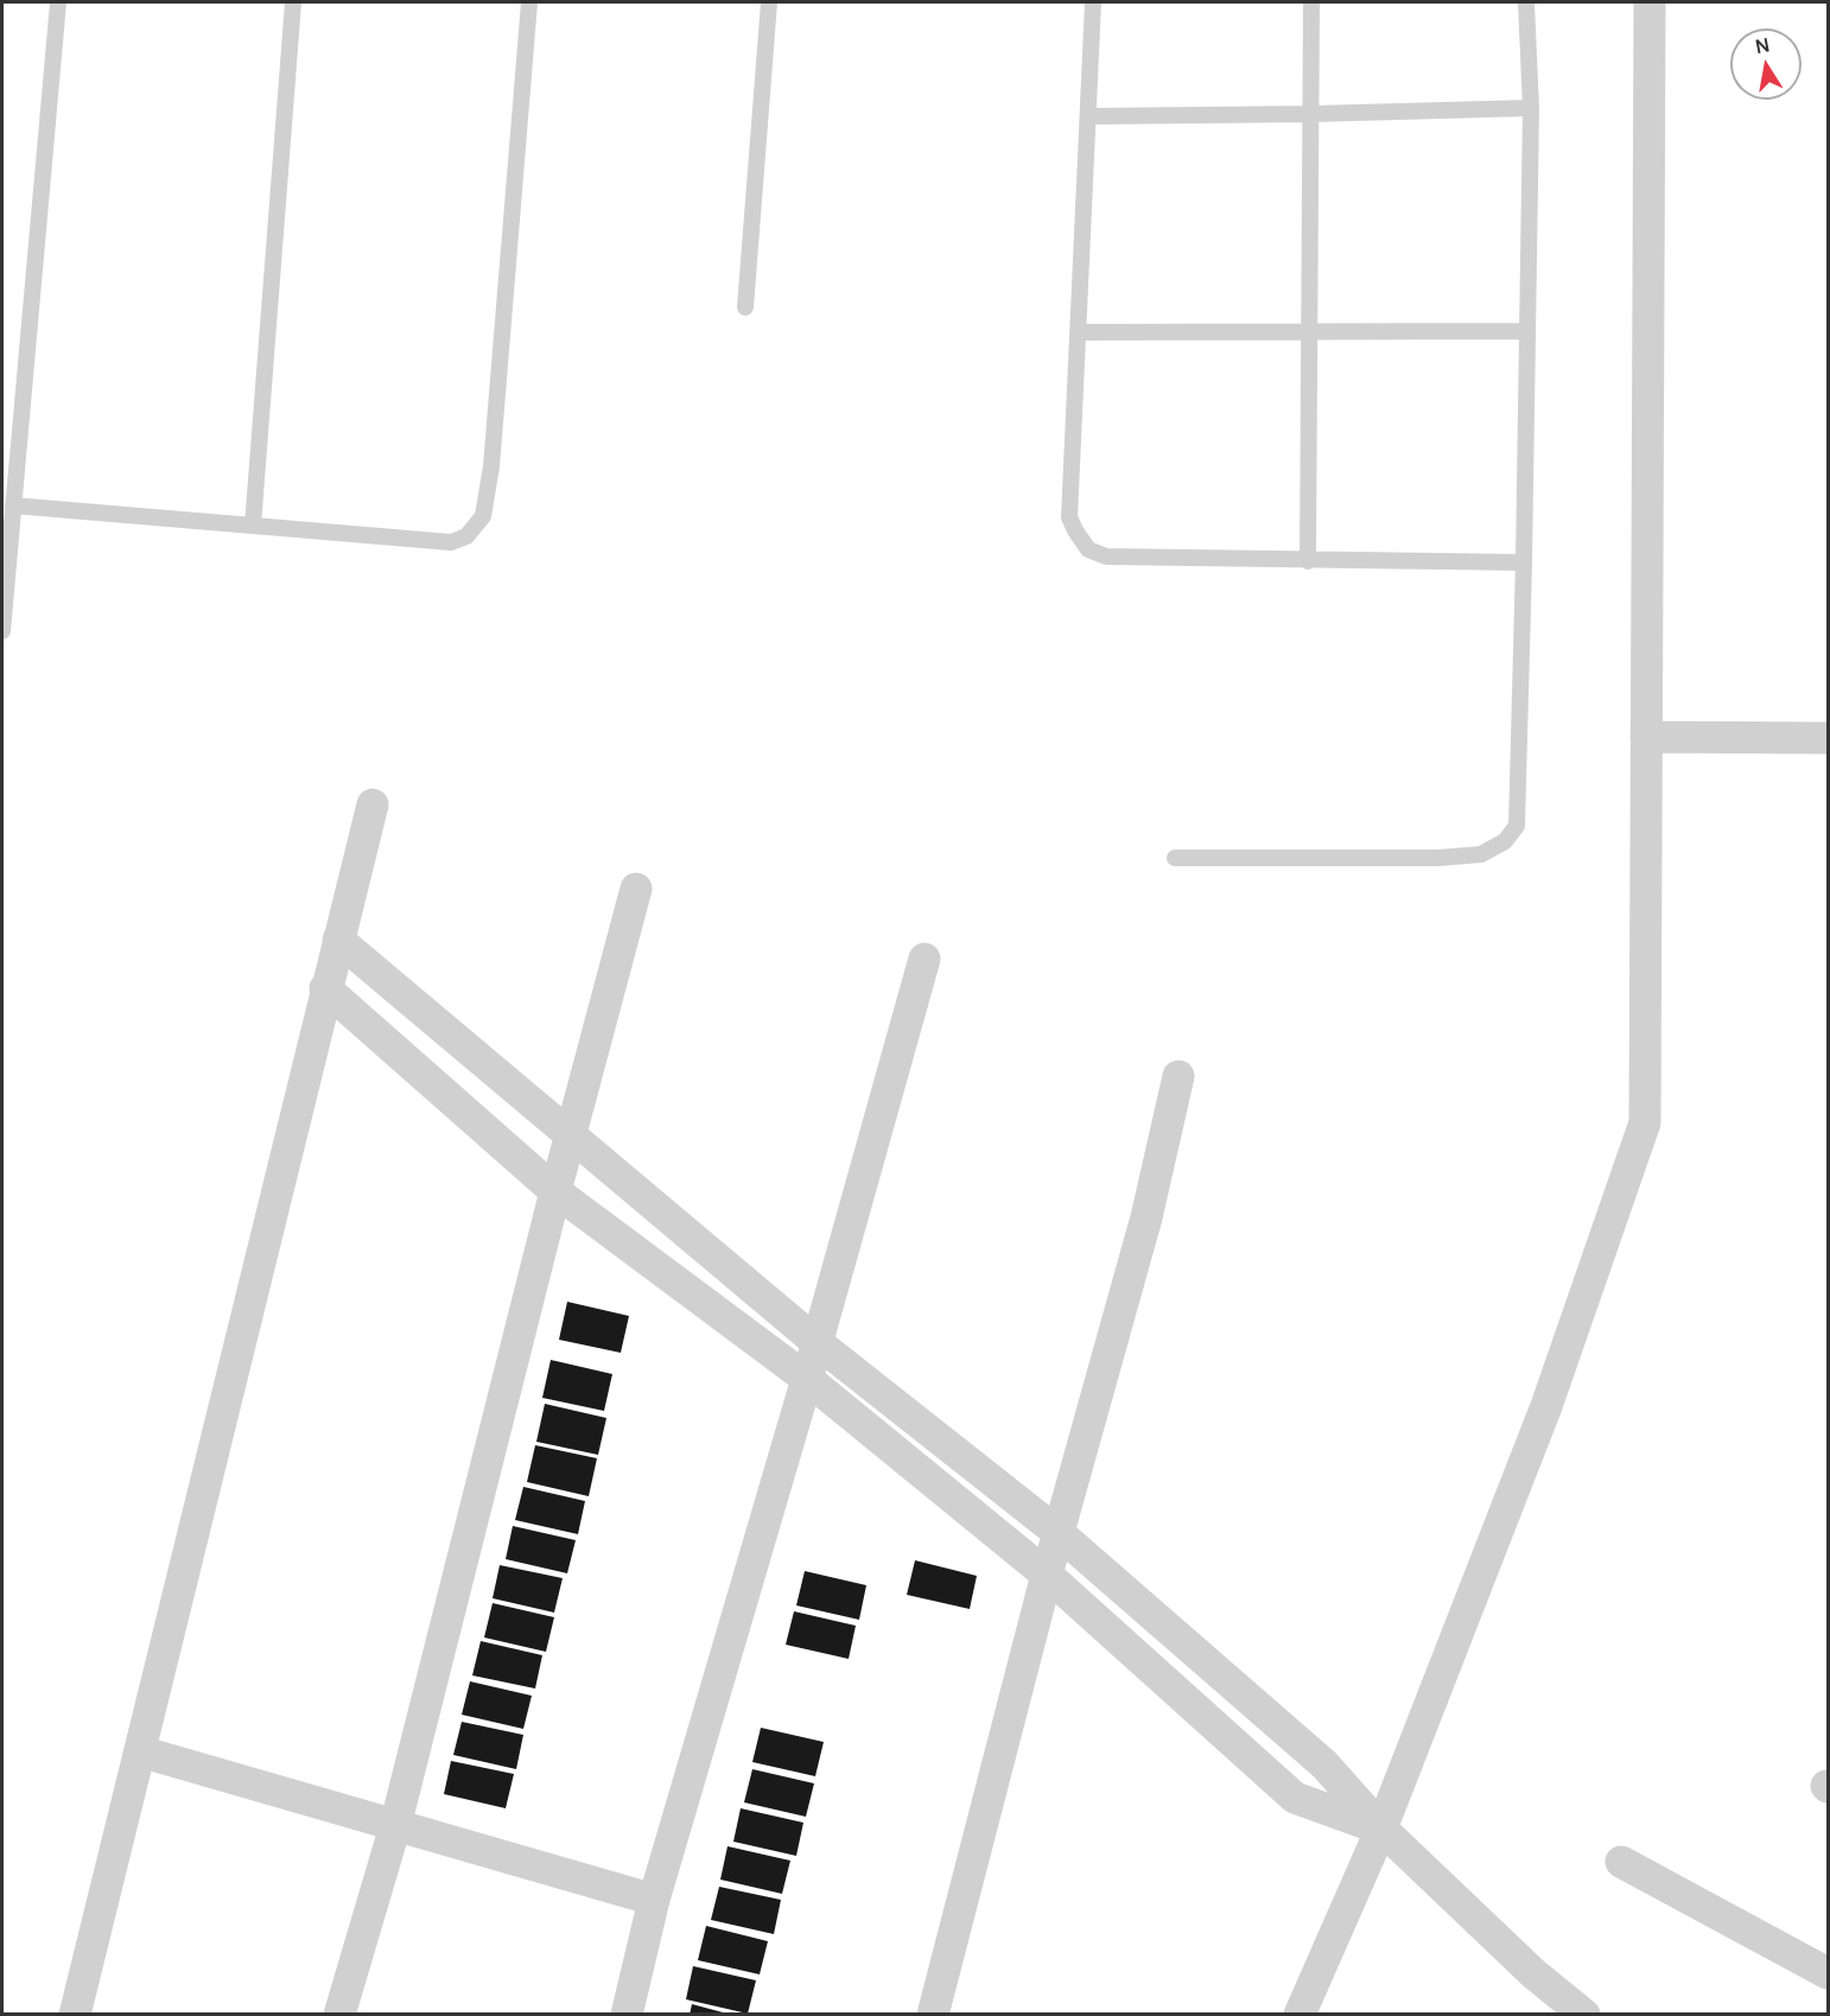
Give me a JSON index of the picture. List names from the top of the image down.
{
  "north": "top"
}
